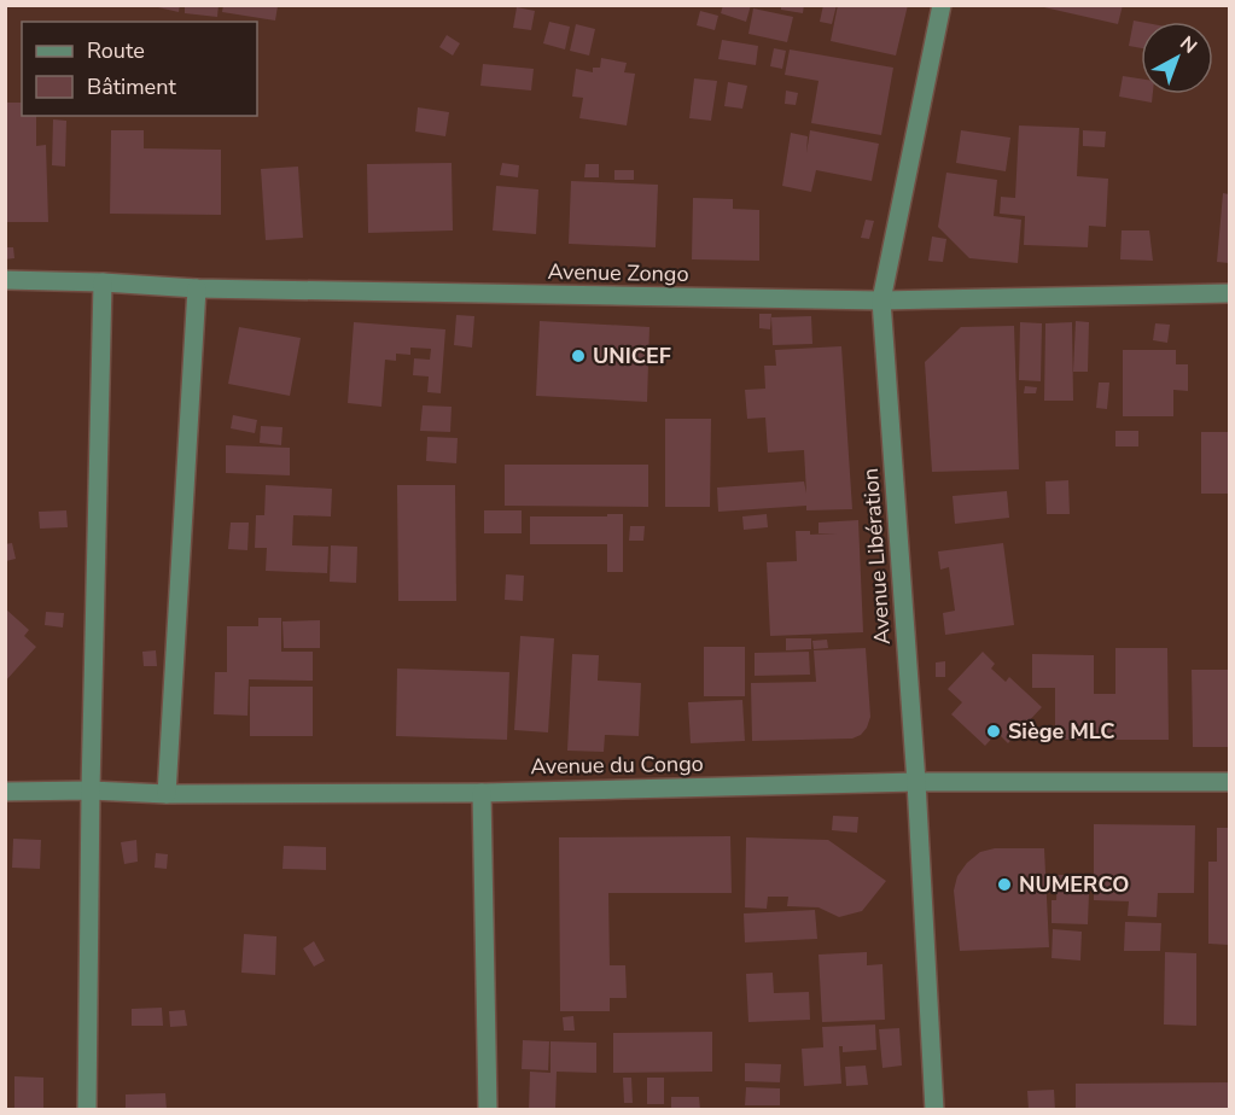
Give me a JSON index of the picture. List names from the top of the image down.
{
  "streets": {
    "street": ["Avenue Zongo", "Avenue Libération", "Avenue du Congo"]
  },
  "crossings": [
    ["Avenue Zongo", "Avenue Libération"],
    ["Avenue Libération", "Avenue du Congo"]
  ],
  "places": ["UNICEF", "Siège MLC", "NUMERCO"],
  "legend": ["Route", "Bâtiment"],
  "north": "top right"
}
